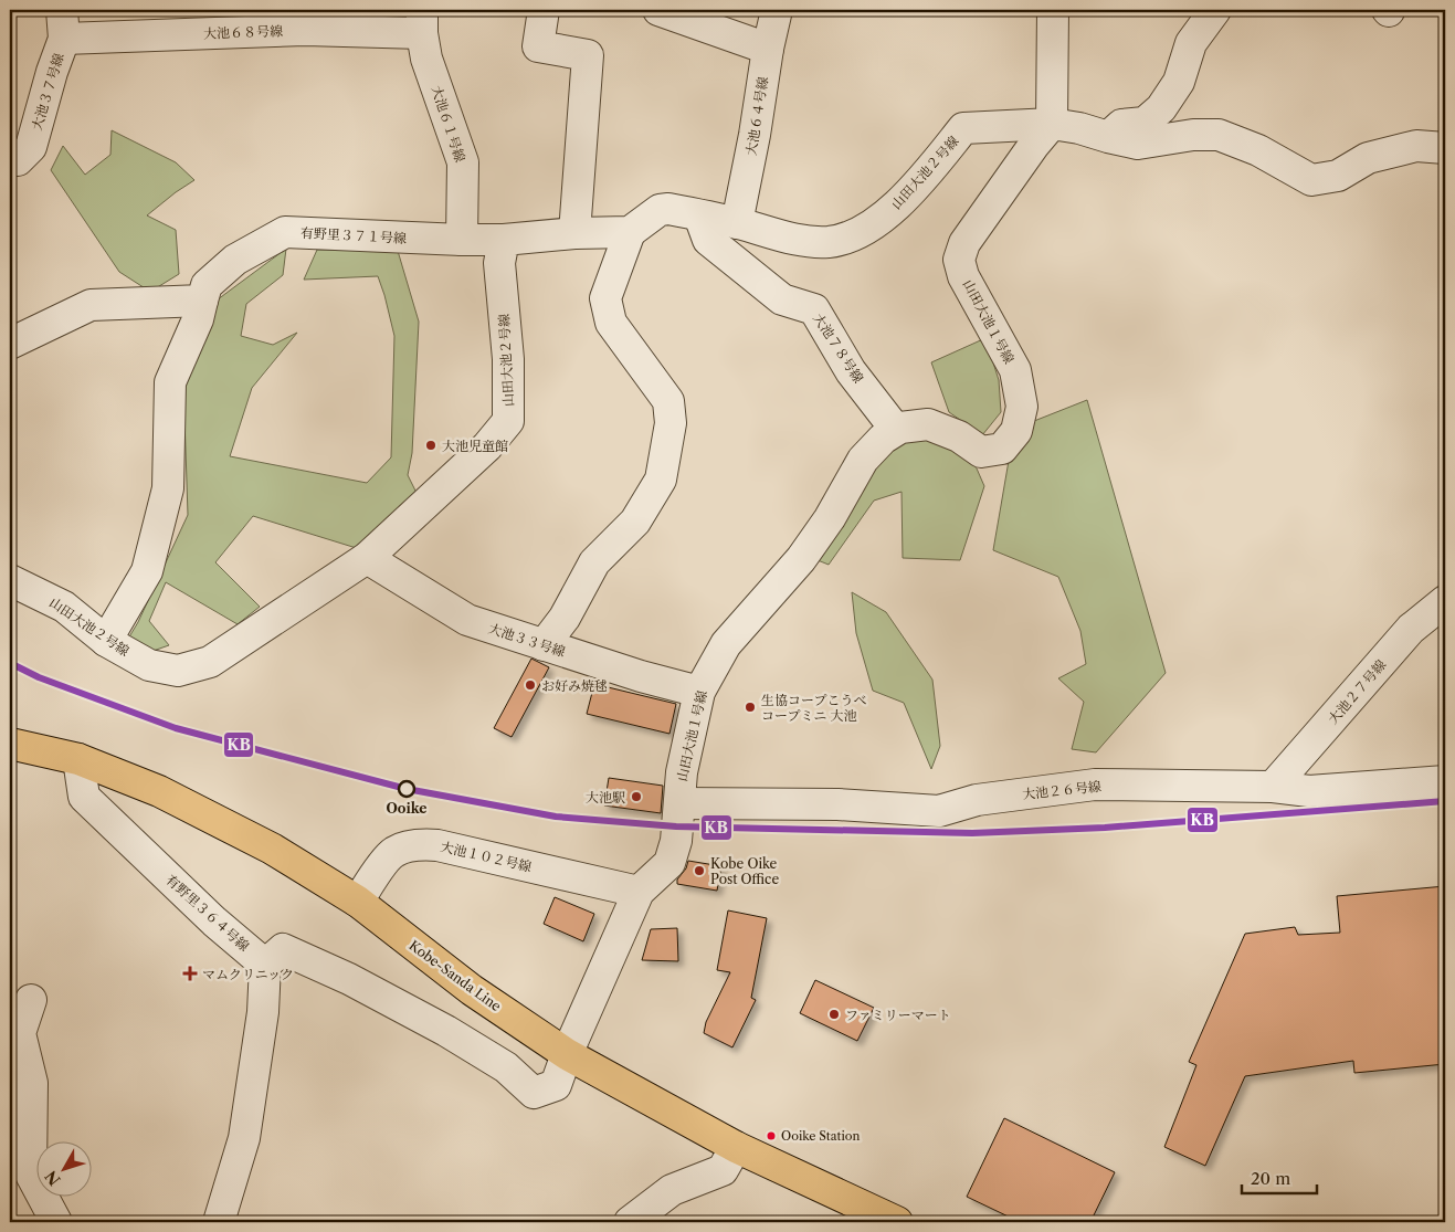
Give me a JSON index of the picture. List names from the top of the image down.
{
  "streets": {
    "main road": ["Kobe-Sanda Line"],
    "street": [
      "大池６８号線",
      "大池３７号線",
      "大池６４号線",
      "大池６１号線",
      "山田大池２号線",
      "有野里３７１号線",
      "山田大池１号線",
      "大池７８号線",
      "大池３３号線",
      "大池２７号線",
      "大池２６号線",
      "大池１０２号線",
      "有野里３６４号線"
    ]
  },
  "crossings": [
    ["大池６８号線", "大池３７号線"],
    ["大池６８号線", "大池６１号線"],
    ["大池６４号線", "山田大池２号線"],
    ["大池６１号線", "有野里３７１号線"],
    ["山田大池２号線", "有野里３７１号線"],
    ["山田大池２号線", "山田大池１号線"],
    ["山田大池２号線", "大池７８号線"],
    ["山田大池２号線", "大池３３号線"],
    ["山田大池１号線", "大池７８号線"],
    ["山田大池１号線", "大池３３号線"],
    ["山田大池１号線", "大池２６号線"],
    ["山田大池１号線", "大池１０２号線"],
    ["山田大池１号線", "有野里３６４号線"],
    ["山田大池１号線", "Kobe-Sanda Line"],
    ["大池２７号線", "大池２６号線"],
    ["大池１０２号線", "Kobe-Sanda Line"],
    ["有野里３６４号線", "Kobe-Sanda Line"]
  ],
  "places": {
    "other": [
      "大池児童館",
      "お好み焼毬",
      "生協コープこうべ コープミニ 大池",
      "Ooike",
      "大池駅",
      "Kobe Oike Post Office",
      "ファミリーマート",
      "Ooike Station"
    ],
    "health": ["マムクリニック"]
  },
  "lines": ["transit line KB"],
  "scale_bar": "20 m",
  "north": "bottom left"
}
